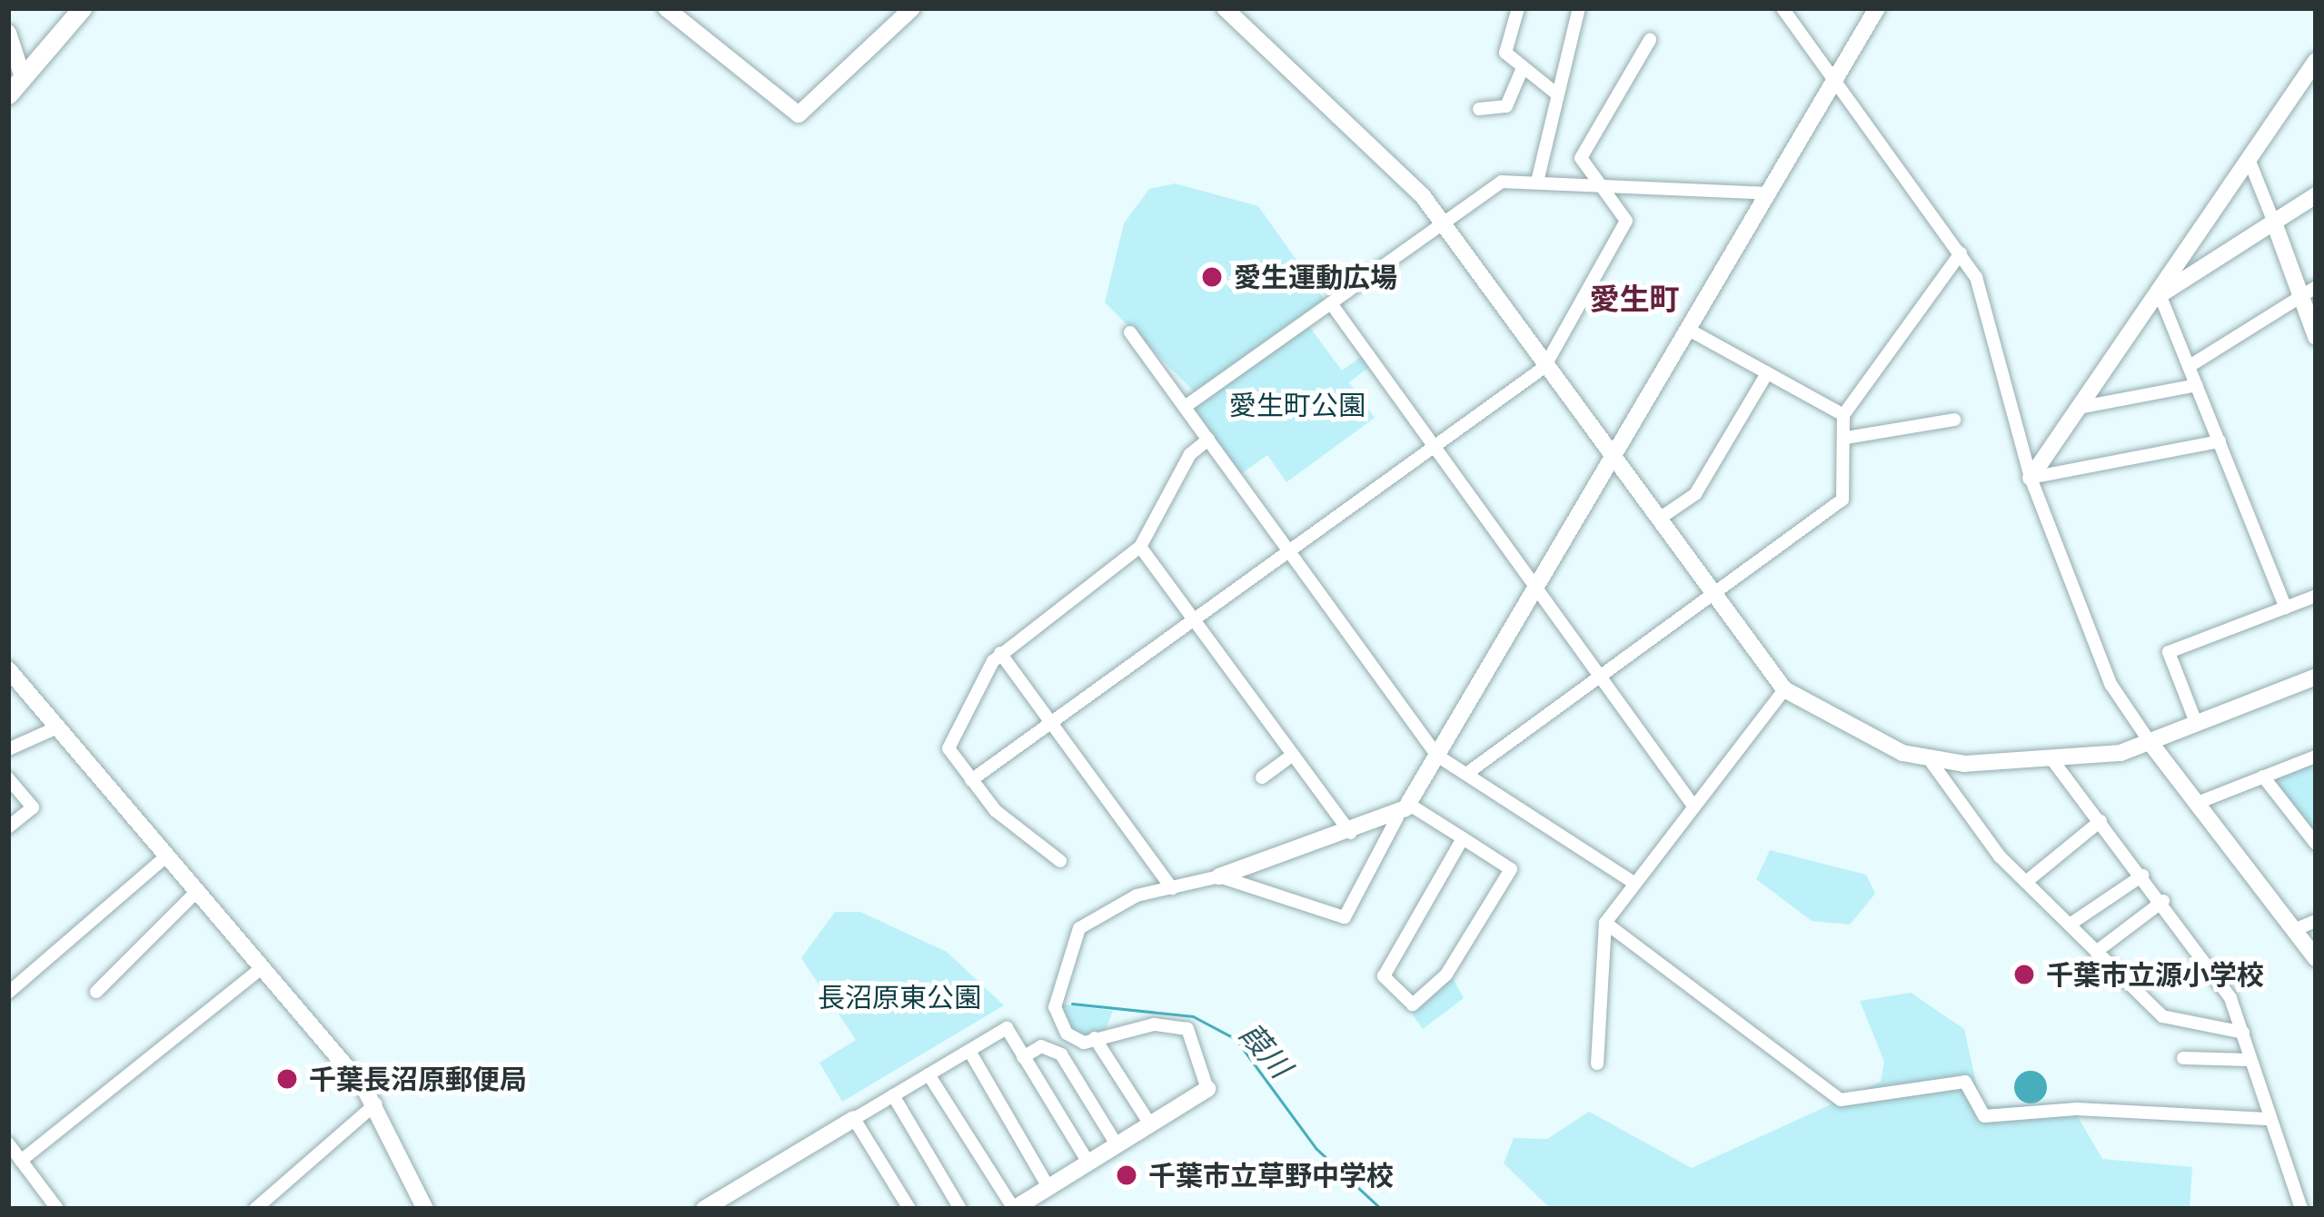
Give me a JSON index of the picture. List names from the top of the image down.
{
  "districts": ["愛生町"],
  "water": ["葭川"],
  "parks": ["愛生町公園", "長沼原東公園"],
  "places": [
    "愛生運動広場",
    "千葉市立源小学校",
    "千葉長沼原郵便局",
    "千葉市立草野中学校"
  ]
}
